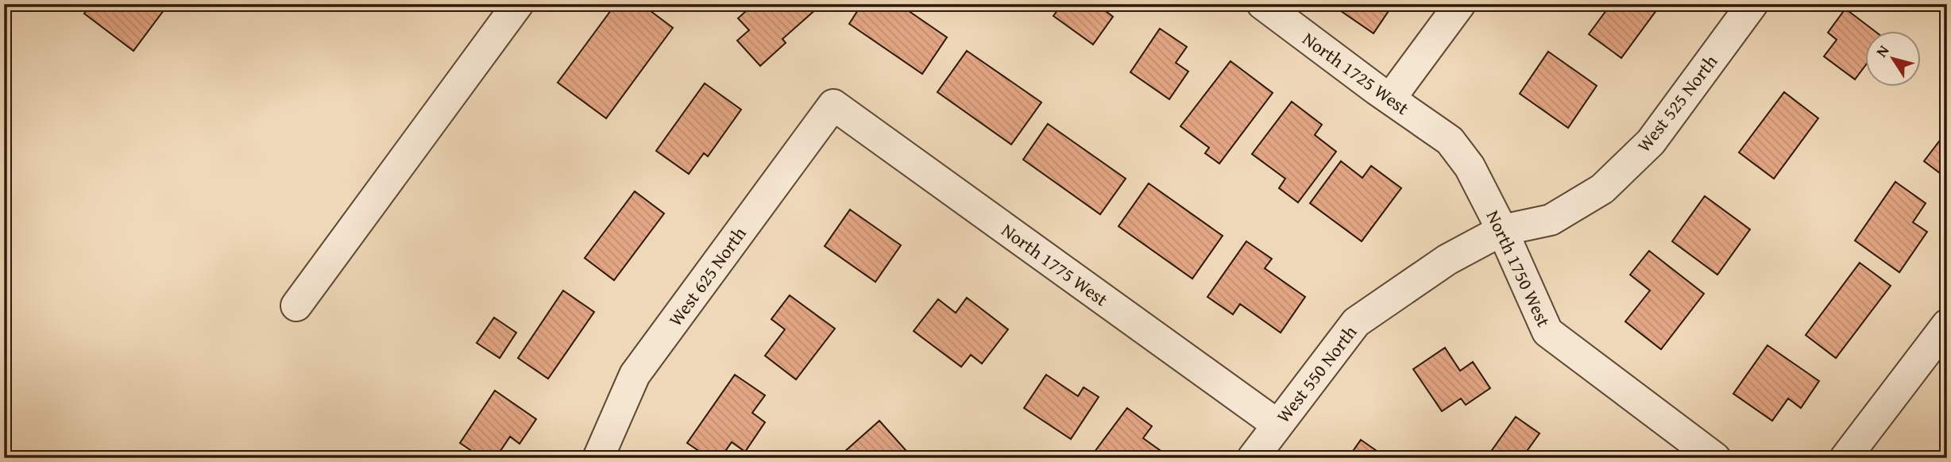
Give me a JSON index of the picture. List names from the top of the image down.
{
  "streets": {
    "street": [
      "North 1725 West",
      "West 525 North",
      "North 1775 West",
      "North 1750 West",
      "West 625 North",
      "West 550 North"
    ]
  },
  "crossings": [
    ["North 1725 West", "North 1750 West"],
    ["West 525 North", "North 1750 West"],
    ["West 525 North", "West 550 North"],
    ["North 1775 West", "West 625 North"],
    ["North 1775 West", "West 550 North"],
    ["North 1750 West", "West 550 North"]
  ],
  "north": "top left"
}
